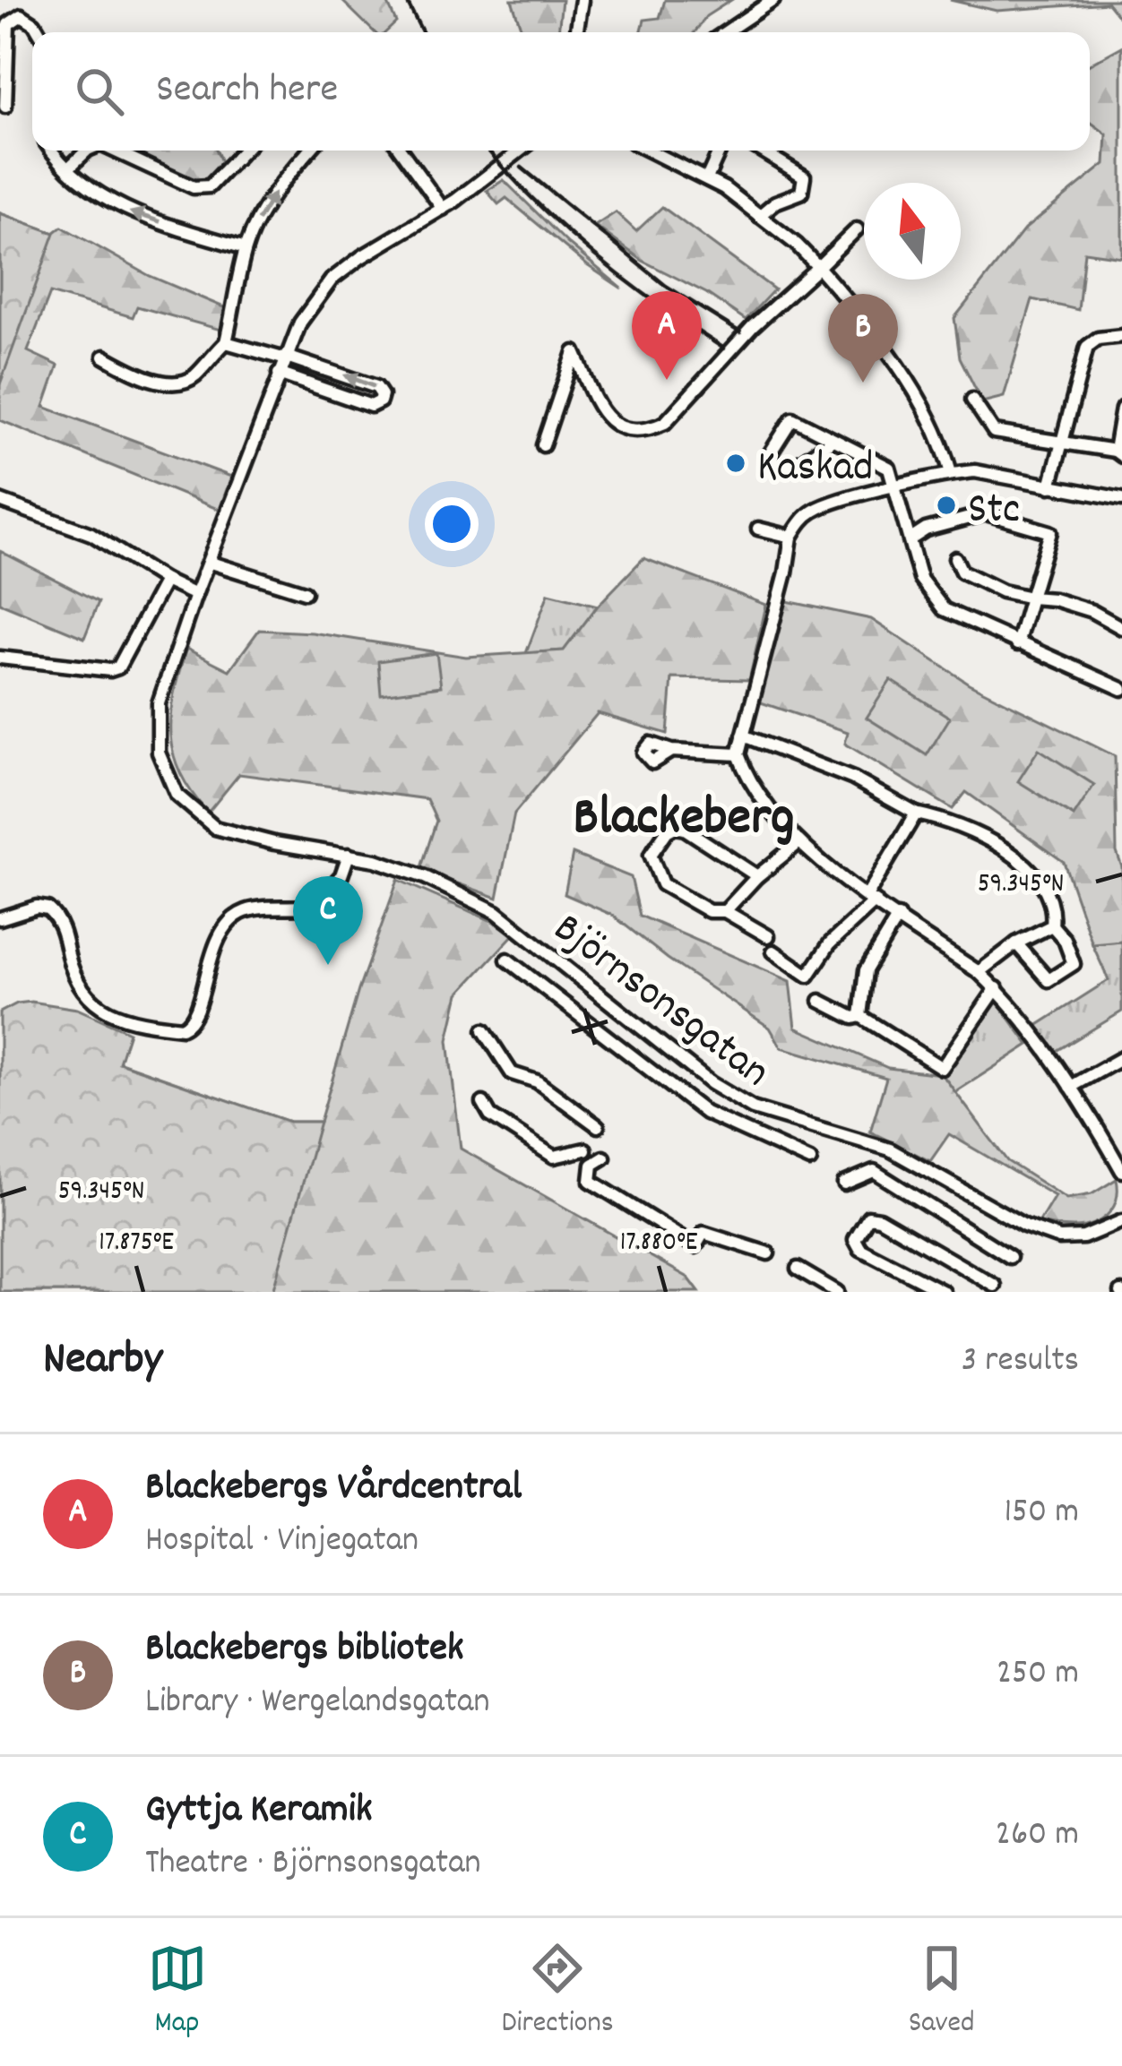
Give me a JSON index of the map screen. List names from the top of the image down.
{
  "streets": {
    "street": ["Björnsonsgatan"]
  },
  "districts": ["Blackeberg"],
  "places": ["Kaskad", "Stc"],
  "north": "top",
  "page": {
    "search": "Search here",
    "pins": ["A", "B", "C"],
    "heading": ["Nearby", "3 results"],
    "list": [
      {
        "mark": "A",
        "name": "Blackebergs Vårdcentral",
        "note": "Hospital · Vinjegatan",
        "value": "150 m"
      },
      {
        "mark": "B",
        "name": "Blackebergs bibliotek",
        "note": "Library · Wergelandsgatan",
        "value": "250 m"
      },
      {
        "mark": "C",
        "name": "Gyttja Keramik",
        "note": "Theatre · Björnsonsgatan",
        "value": "260 m"
      }
    ],
    "nav": ["Map", "Directions", "Saved"]
  },
  "coordinates": ["59.345°N", "17.875°E", "17.880°E"]
}
